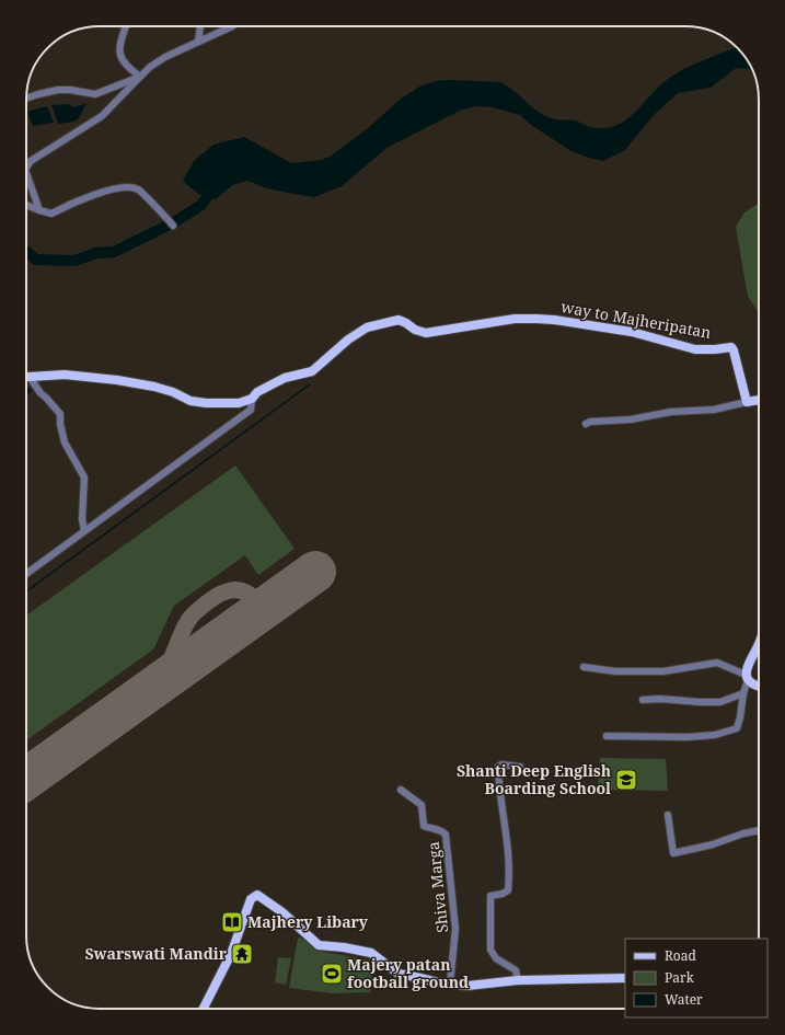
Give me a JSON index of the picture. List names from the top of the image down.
{
  "streets": {
    "main road": ["way to Majheripatan"],
    "street": ["Shiva Marga"]
  },
  "places": {
    "school or university": ["Shanti Deep English Boarding School"],
    "library": ["Majhery Libary"],
    "temple": ["Swarswati Mandir"],
    "sports": ["Majery patan football ground"]
  },
  "legend": ["Road", "Park", "Water"]
}
